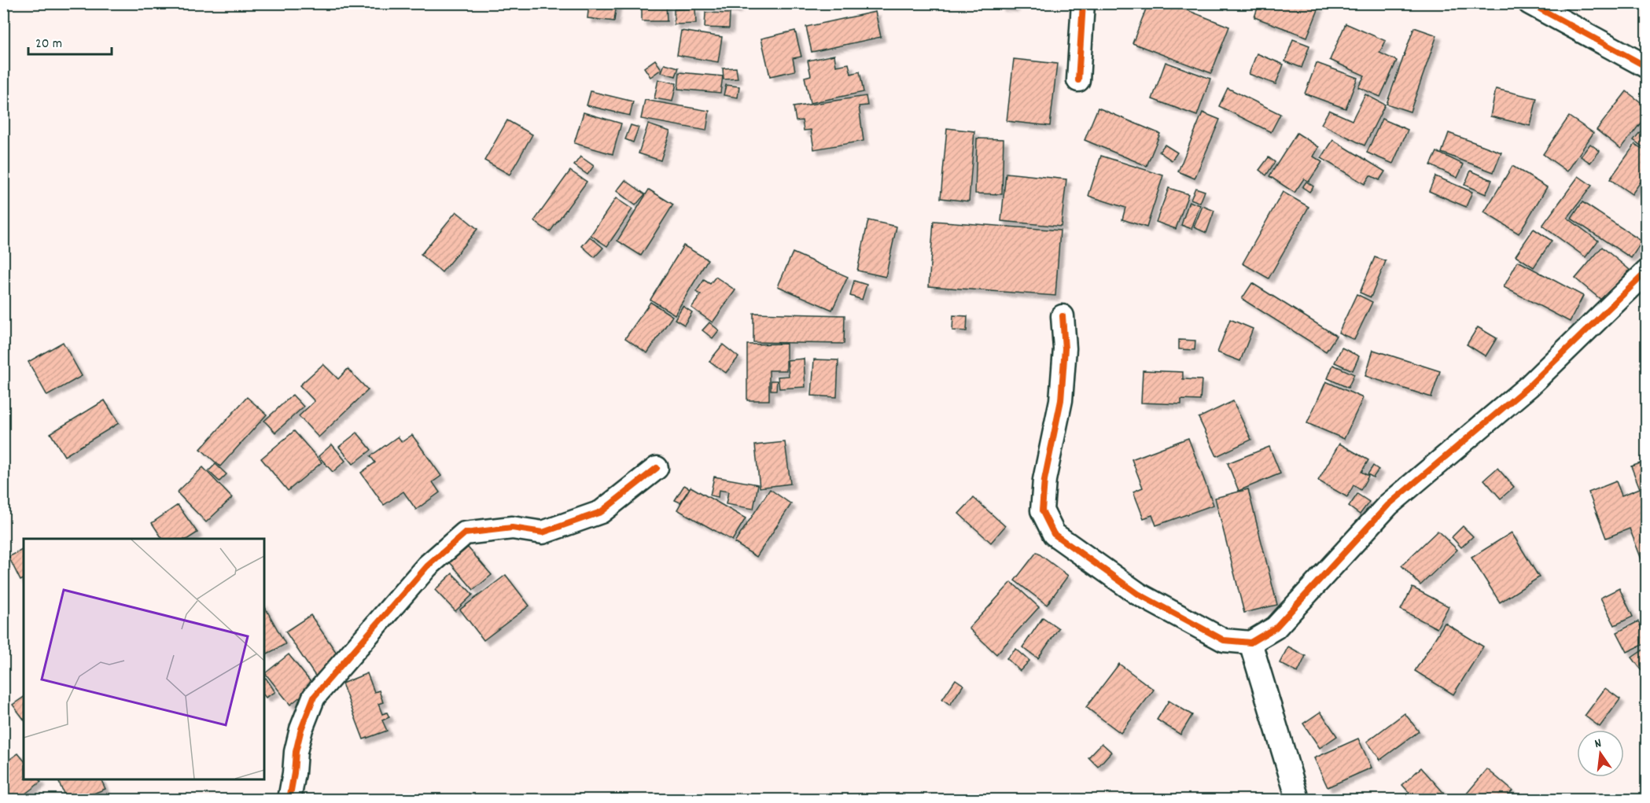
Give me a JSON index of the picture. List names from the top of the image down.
{
  "scale_bar": "20 m",
  "north": "top"
}
